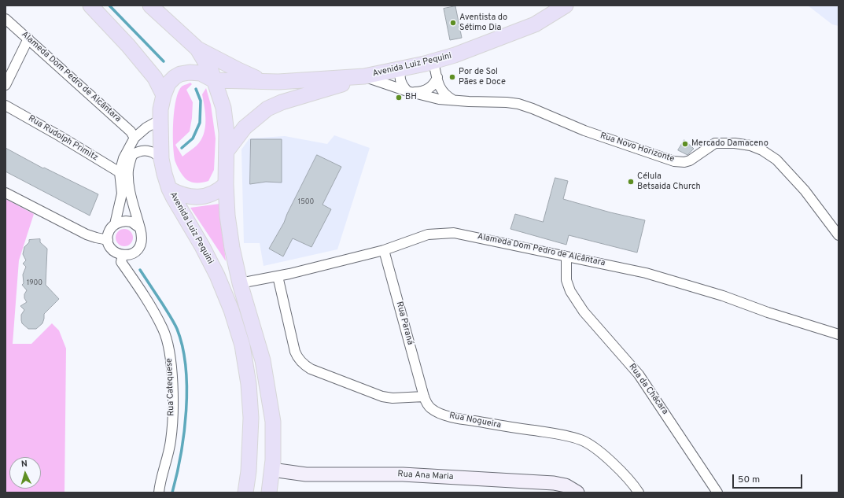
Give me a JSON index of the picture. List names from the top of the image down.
{
  "streets": {
    "main road": ["Avenida Luiz Pequini"],
    "street": [
      "Alameda Dom Pedro de Alcântara",
      "Rua Rudolph Primitz",
      "Rua Novo Horizonte",
      "Rua Paraná",
      "Rua Catequese",
      "Rua da Chácara",
      "Rua Nogueira",
      "Rua Ana Maria"
    ]
  },
  "crossings": [
    ["Avenida Luiz Pequini", "Rua Novo Horizonte"],
    ["Alameda Dom Pedro de Alcântara", "Rua Paraná"],
    ["Alameda Dom Pedro de Alcântara", "Rua da Chácara"],
    ["Rua Paraná", "Rua Nogueira"]
  ],
  "places": [
    "Aventista do Sétimo Dia",
    "Por de Sol Pães e Doce",
    "BH",
    "Mercado Damaceno",
    "Célula Betsaida Church"
  ],
  "house_numbers": ["1500", "1900"],
  "scale_bar": "50 m",
  "north": "top"
}
